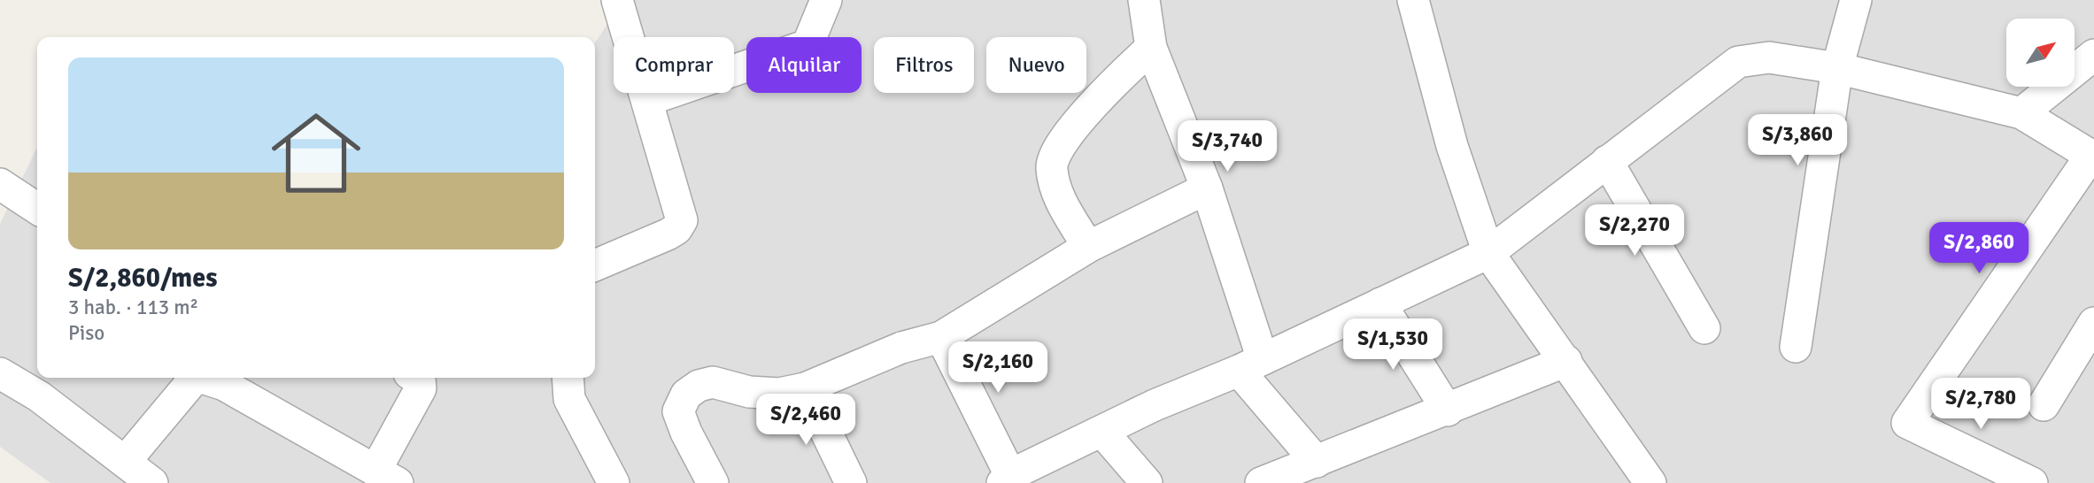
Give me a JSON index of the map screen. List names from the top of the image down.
{
  "north": "top right",
  "page": {
    "chip": [
      "Comprar",
      "Alquilar",
      "Filtros",
      "Nuevo"
    ],
    "list": [
      {
        "name": "S/2,860/mes",
        "note": "3 hab. · 113 m² · Piso"
      }
    ],
    "price": [
      "S/3,860",
      "S/3,740",
      "S/2,270",
      "S/2,860",
      "S/1,530",
      "S/2,160",
      "S/2,780",
      "S/2,460"
    ]
  }
}
